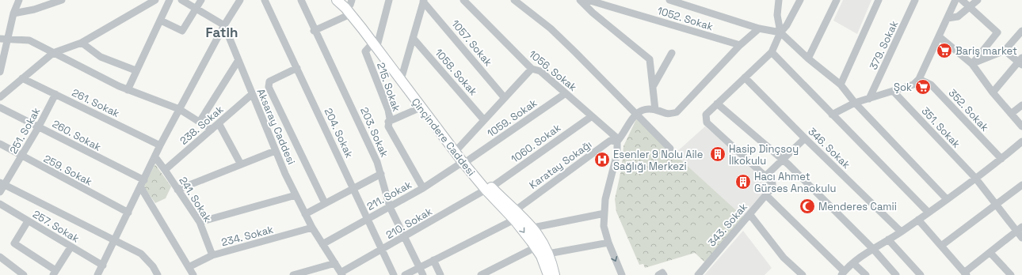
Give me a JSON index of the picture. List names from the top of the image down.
{
  "streets": {
    "main road": ["Çinçindere Caddesi"],
    "street": [
      "1052. Sokak",
      "1057. Sokak",
      "379. Sokak",
      "1056. Sokak",
      "1058. Sokak",
      "215. Sokak",
      "261. Sokak",
      "352. Sokak",
      "1059. Sokak",
      "238. Sokak",
      "Aksaray Caddesi",
      "351. Sokak",
      "251. Sokak",
      "203. Sokak",
      "204. Sokak",
      "260. Sokak",
      "1060. Sokak",
      "346. Sokak",
      "Karatay Sokağı",
      "259. Sokak",
      "211. Sokak",
      "241. Sokak",
      "210. Sokak",
      "343. Sokak",
      "257. Sokak",
      "234. Sokak"
    ]
  },
  "crossings": [
    ["1056. Sokak", "1059. Sokak"],
    ["1056. Sokak", "1060. Sokak"],
    ["1056. Sokak", "Karatay Sokağı"],
    ["215. Sokak", "Çinçindere Caddesi"],
    ["215. Sokak", "211. Sokak"],
    ["261. Sokak", "251. Sokak"],
    ["1059. Sokak", "Çinçindere Caddesi"],
    ["1059. Sokak", "211. Sokak"],
    ["238. Sokak", "Aksaray Caddesi"],
    ["238. Sokak", "241. Sokak"],
    ["Aksaray Caddesi", "211. Sokak"],
    ["Aksaray Caddesi", "210. Sokak"],
    ["Aksaray Caddesi", "234. Sokak"],
    ["251. Sokak", "260. Sokak"],
    ["251. Sokak", "259. Sokak"],
    ["203. Sokak", "211. Sokak"],
    ["203. Sokak", "210. Sokak"],
    ["204. Sokak", "211. Sokak"],
    ["204. Sokak", "210. Sokak"],
    ["Çinçindere Caddesi", "1060. Sokak"],
    ["Çinçindere Caddesi", "Karatay Sokağı"],
    ["Çinçindere Caddesi", "211. Sokak"],
    ["Çinçindere Caddesi", "210. Sokak"],
    ["1060. Sokak", "210. Sokak"],
    ["241. Sokak", "234. Sokak"]
  ],
  "districts": ["Fatih"],
  "places": {
    "supermarket": ["Bariş market", "Şok"],
    "building": ["Hasip Dinçsoy İlkokulu", "Hacı Ahmet Gürses Anaokulu"],
    "hospital": ["Esenler 9 Nolu Aile Sağlığı Merkezi"],
    "mosque": ["Menderes Camii"]
  }
}
